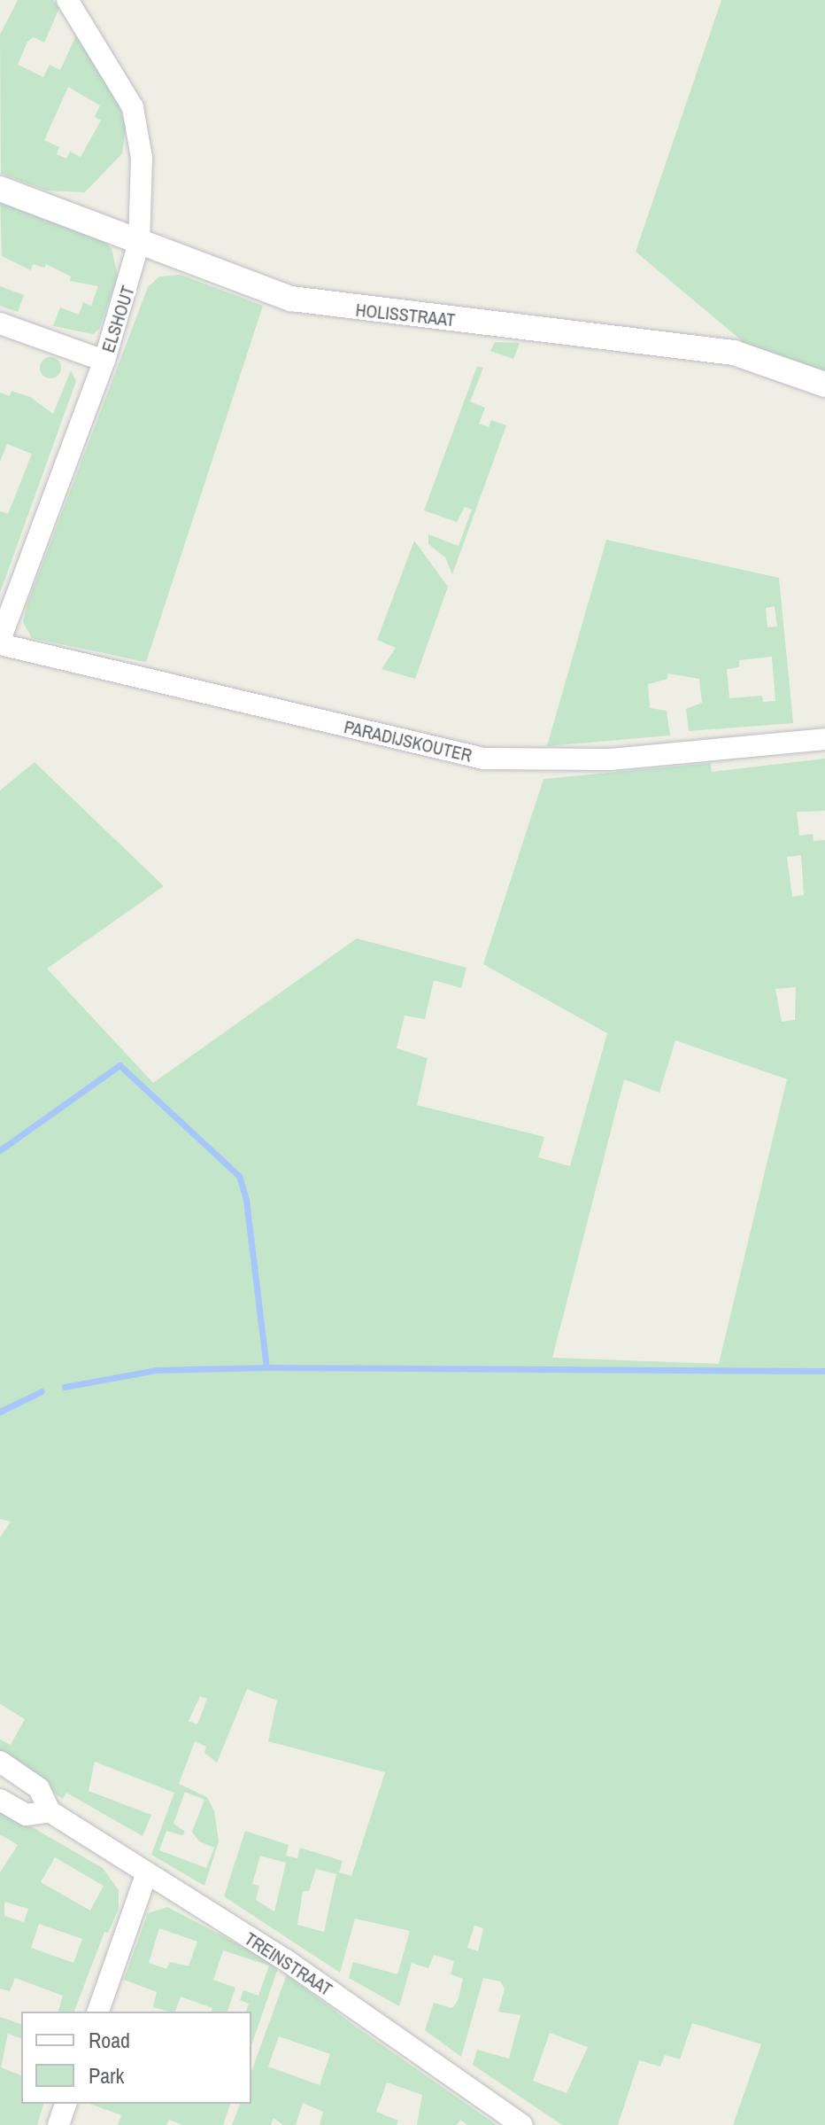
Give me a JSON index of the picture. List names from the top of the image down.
{
  "streets": {
    "street": [
      "HOLISSTRAAT",
      "ELSHOUT",
      "PARADIJSKOUTER",
      "TREINSTRAAT"
    ]
  },
  "crossings": [
    ["HOLISSTRAAT", "ELSHOUT"],
    ["ELSHOUT", "PARADIJSKOUTER"]
  ],
  "legend": ["Road", "Park"]
}
